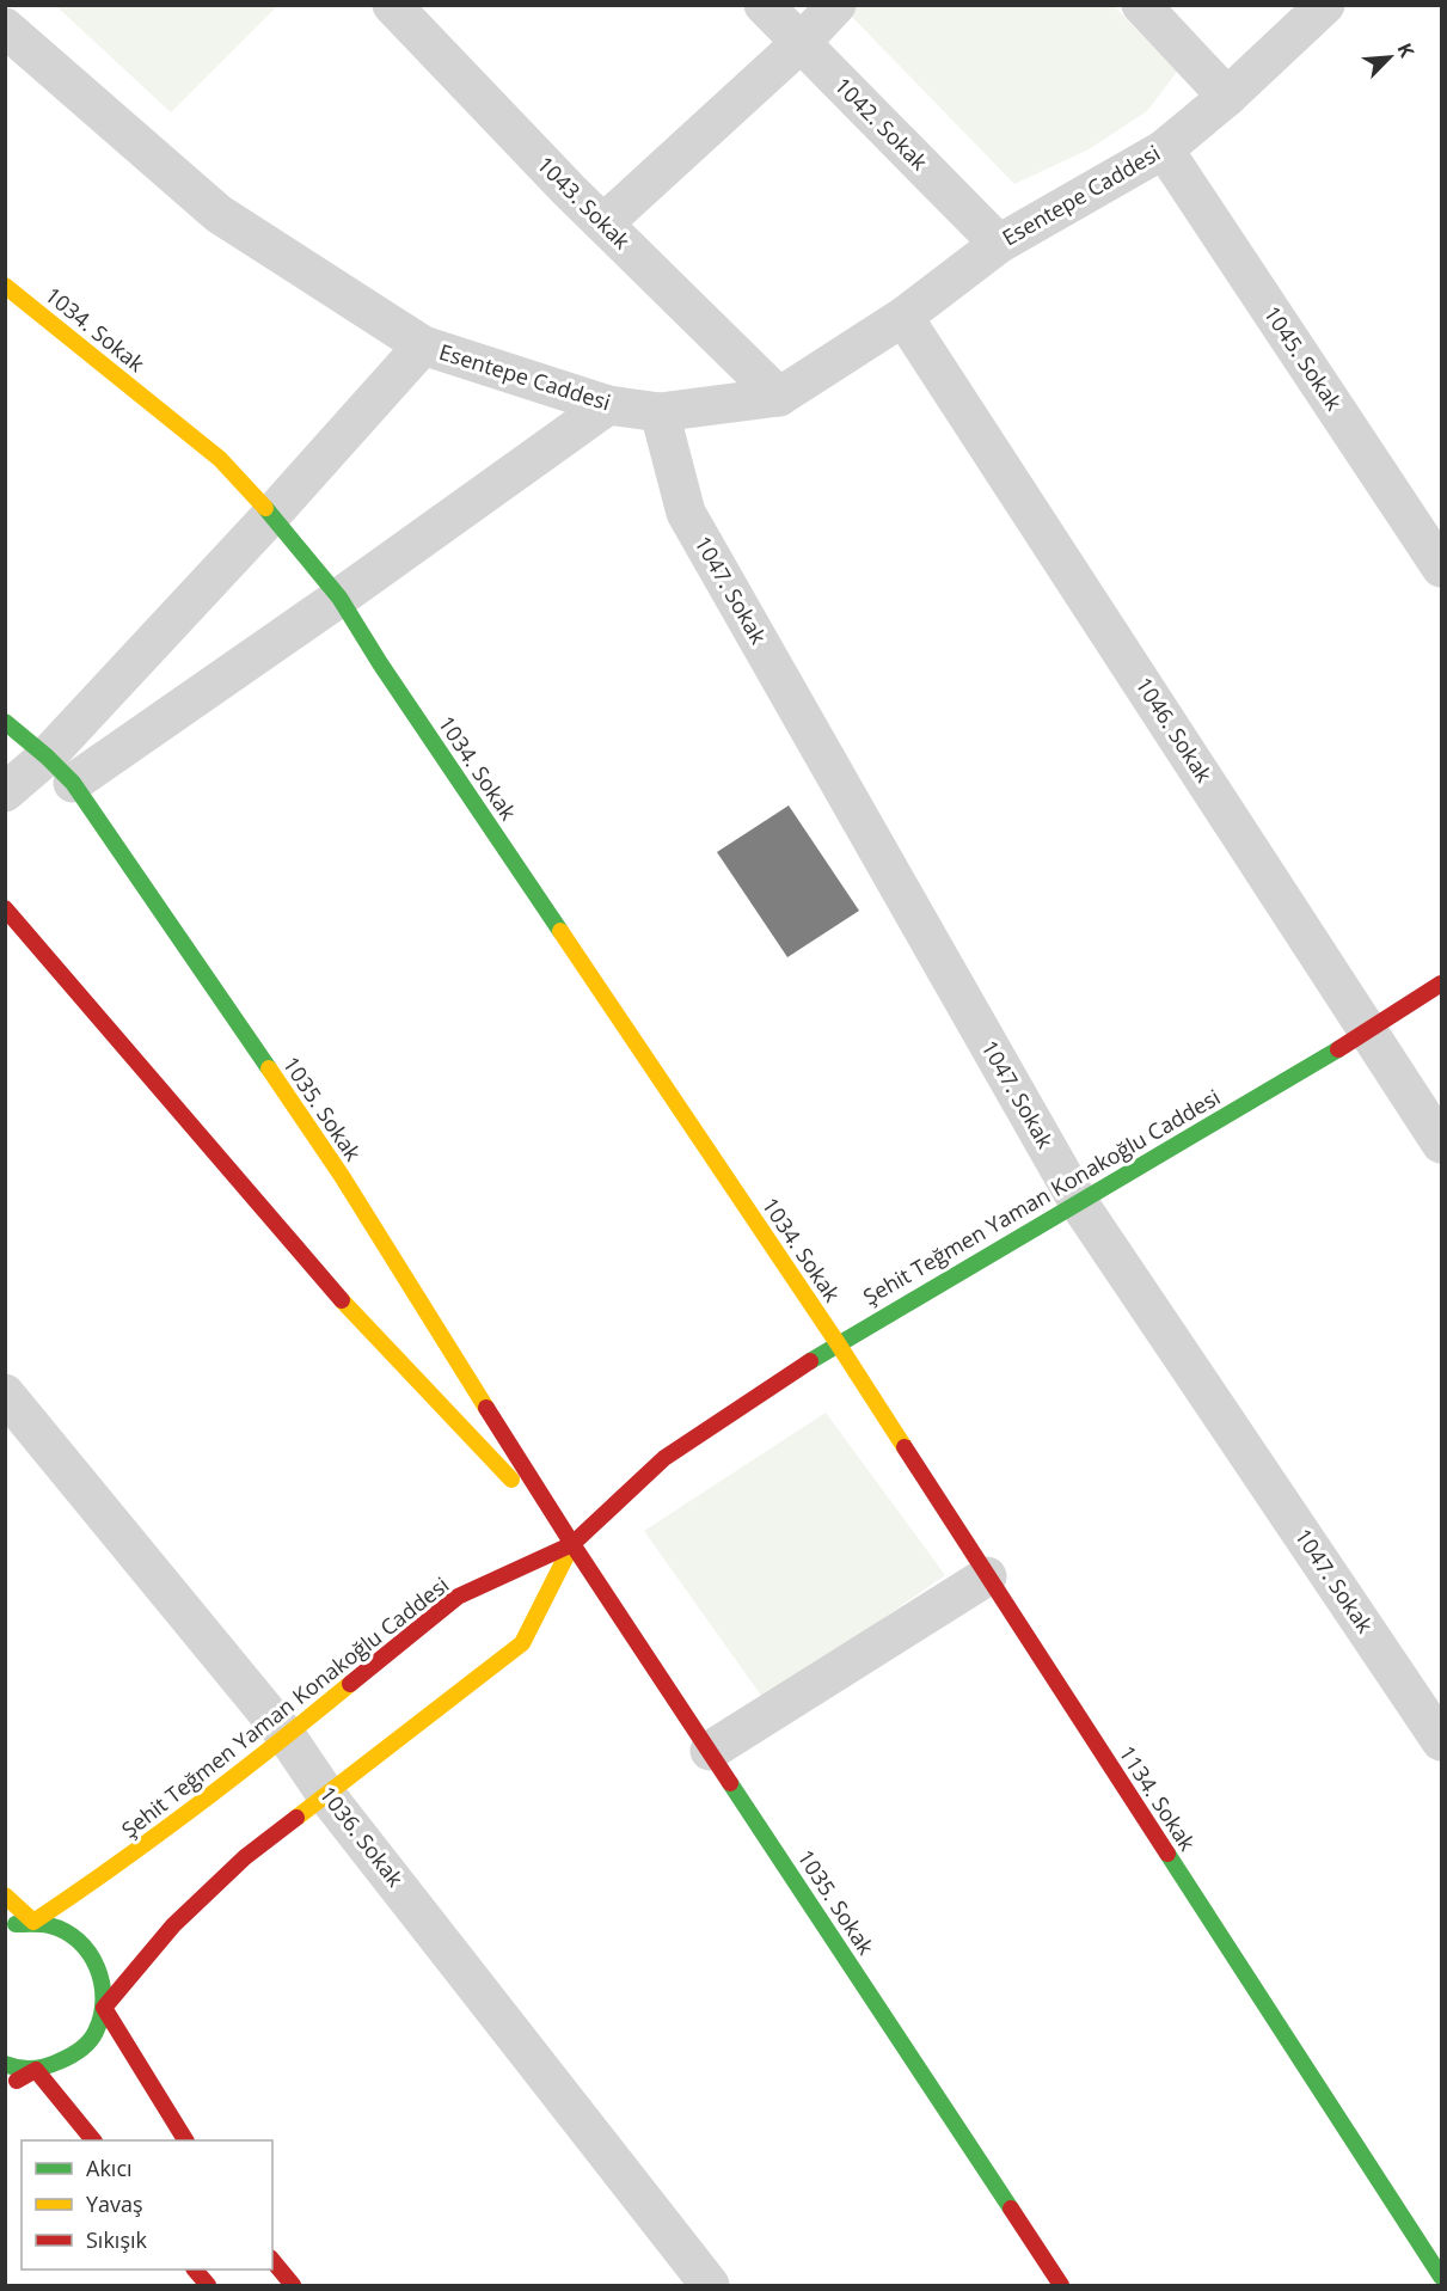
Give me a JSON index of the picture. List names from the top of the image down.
{
  "streets": {
    "street": [
      "1042. Sokak",
      "Esentepe Caddesi",
      "1043. Sokak",
      "1034. Sokak",
      "1045. Sokak",
      "1047. Sokak",
      "1046. Sokak",
      "1035. Sokak",
      "Şehit Teğmen Yaman Konakoğlu Caddesi",
      "1134. Sokak",
      "1036. Sokak"
    ]
  },
  "crossings": [
    ["1042. Sokak", "Esentepe Caddesi"],
    ["Esentepe Caddesi", "1043. Sokak"],
    ["Esentepe Caddesi", "1045. Sokak"],
    ["Esentepe Caddesi", "1047. Sokak"],
    ["Esentepe Caddesi", "1046. Sokak"],
    ["1034. Sokak", "Şehit Teğmen Yaman Konakoğlu Caddesi"],
    ["1034. Sokak", "1134. Sokak"],
    ["1047. Sokak", "Şehit Teğmen Yaman Konakoğlu Caddesi"],
    ["1046. Sokak", "Şehit Teğmen Yaman Konakoğlu Caddesi"],
    ["1035. Sokak", "Şehit Teğmen Yaman Konakoğlu Caddesi"],
    ["Şehit Teğmen Yaman Konakoğlu Caddesi", "1134. Sokak"],
    ["Şehit Teğmen Yaman Konakoğlu Caddesi", "1036. Sokak"]
  ],
  "legend": ["Akıcı", "Yavaş", "Sıkışık"],
  "north": "top right"
}
